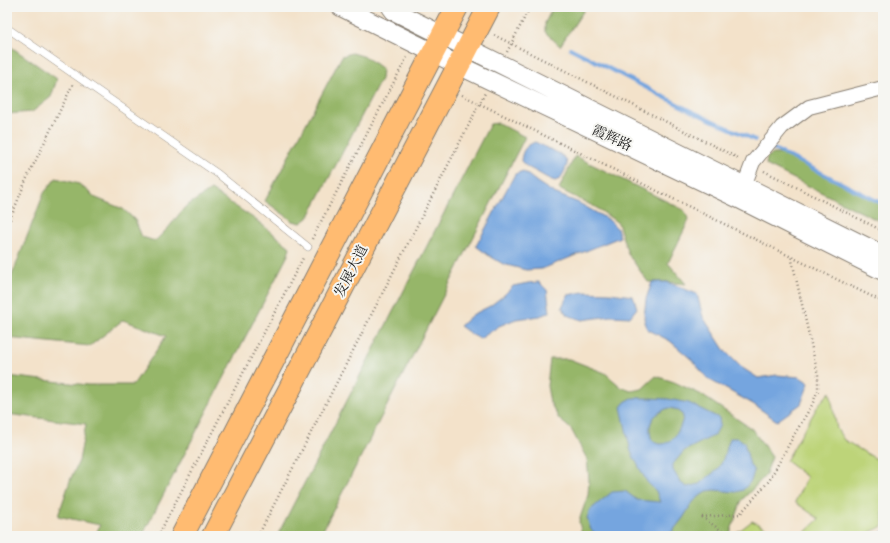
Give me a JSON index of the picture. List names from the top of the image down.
{
  "streets": {
    "main road": ["发展大道"],
    "street": ["霞辉路"]
  },
  "crossings": [
    ["霞辉路", "发展大道"]
  ]
}
